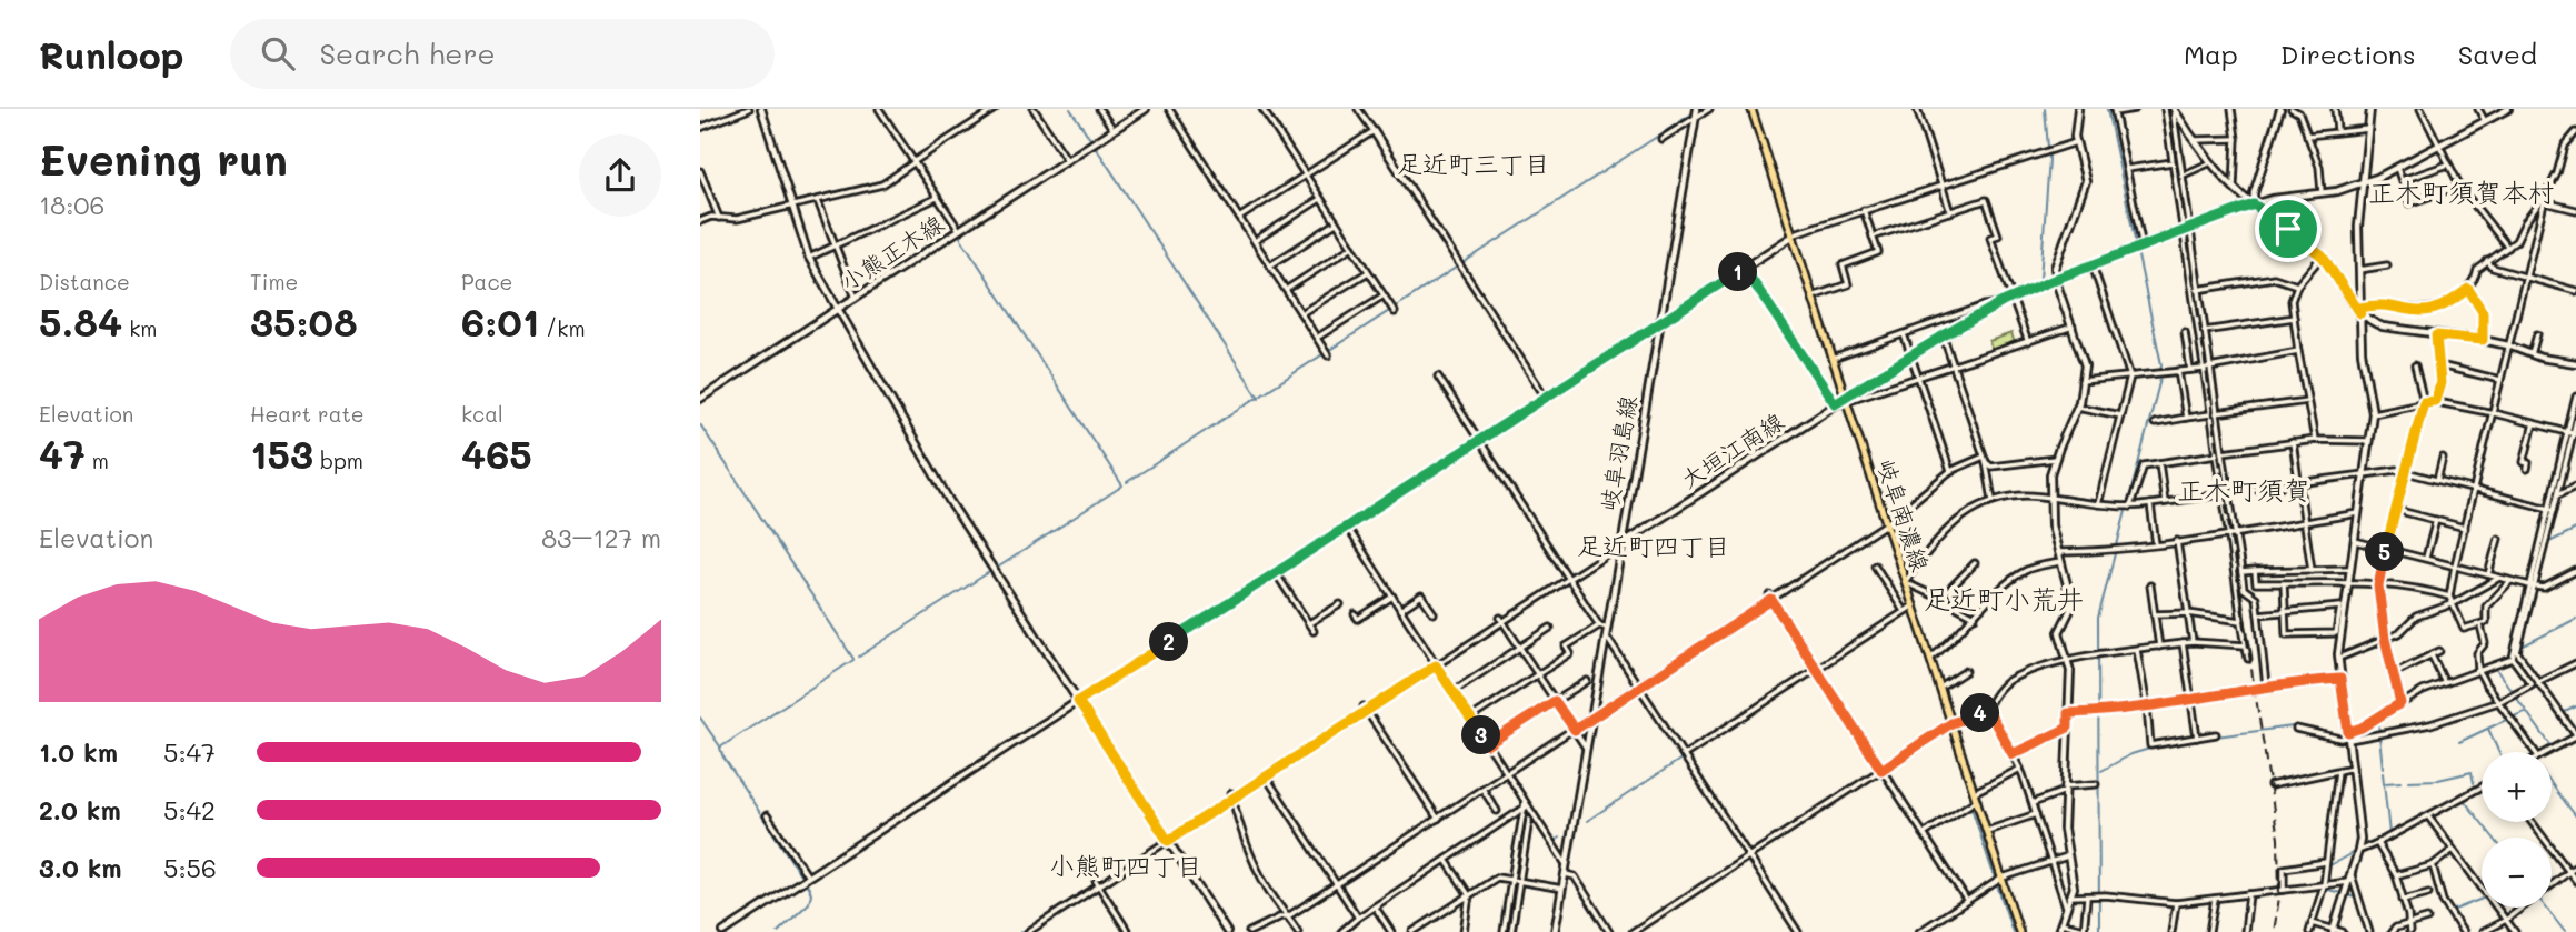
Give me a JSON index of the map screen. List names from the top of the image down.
{
  "streets": {
    "main road": ["岐阜南濃線"],
    "street": ["小熊正木線", "大垣江南線", "岐阜羽島線"]
  },
  "crossings": [
    ["大垣江南線", "岐阜羽島線"],
    ["大垣江南線", "岐阜南濃線"]
  ],
  "districts": [
    "足近町三丁目",
    "正木町須賀本村",
    "正木町須賀",
    "足近町四丁目",
    "足近町小荒井",
    "小熊町四丁目"
  ],
  "page": {
    "header": "Runloop",
    "search": "Search here",
    "nav": ["Map", "Directions", "Saved"],
    "heading": ["Evening run", "18:06"],
    "stats": [
      ["Distance", "5.84 km"],
      ["Time", "35:08"],
      ["Pace", "6:01 /km"],
      ["Elevation", "47 m"],
      ["Heart rate", "153 bpm"],
      ["kcal", "465"]
    ],
    "pins": [
      "1",
      "5",
      "2",
      "4",
      "3"
    ],
    "chart": ["Elevation", "83–127 m"],
    "list": [
      {
        "name": "1.0 km",
        "note": "5:47"
      },
      {
        "name": "2.0 km",
        "note": "5:42"
      },
      {
        "name": "3.0 km",
        "note": "5:56"
      }
    ],
    "map_buttons": ["+", "−"]
  }
}
